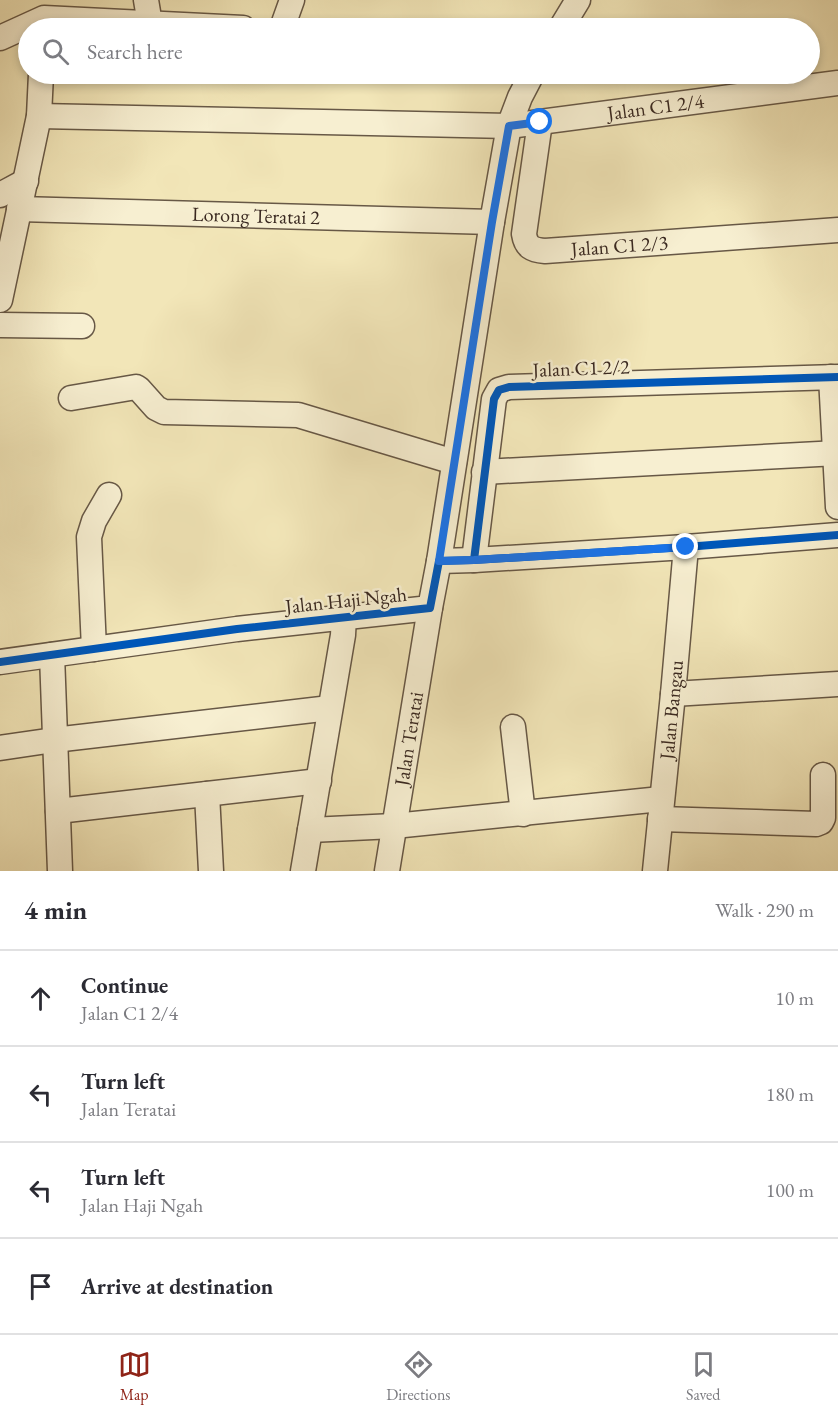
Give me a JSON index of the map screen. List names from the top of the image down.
{
  "streets": {
    "street": [
      "Jalan C1 2/4",
      "Lorong Teratai 2",
      "Jalan C1 2/3",
      "Jalan C1 2/2",
      "Jalan Haji Ngah",
      "Jalan Bangau",
      "Jalan Teratai"
    ]
  },
  "crossings": [
    ["Jalan C1 2/4", "Jalan C1 2/3"],
    ["Jalan Haji Ngah", "Jalan Teratai"]
  ],
  "page": {
    "search": "Search here",
    "heading": ["4 min", "Walk · 290 m"],
    "list": [
      ["Continue", "Jalan C1 2/4", "10 m"],
      ["Turn left", "Jalan Teratai", "180 m"],
      ["Turn left", "Jalan Haji Ngah", "100 m"],
      "Arrive at destination"
    ],
    "nav": ["Map", "Directions", "Saved"]
  }
}
